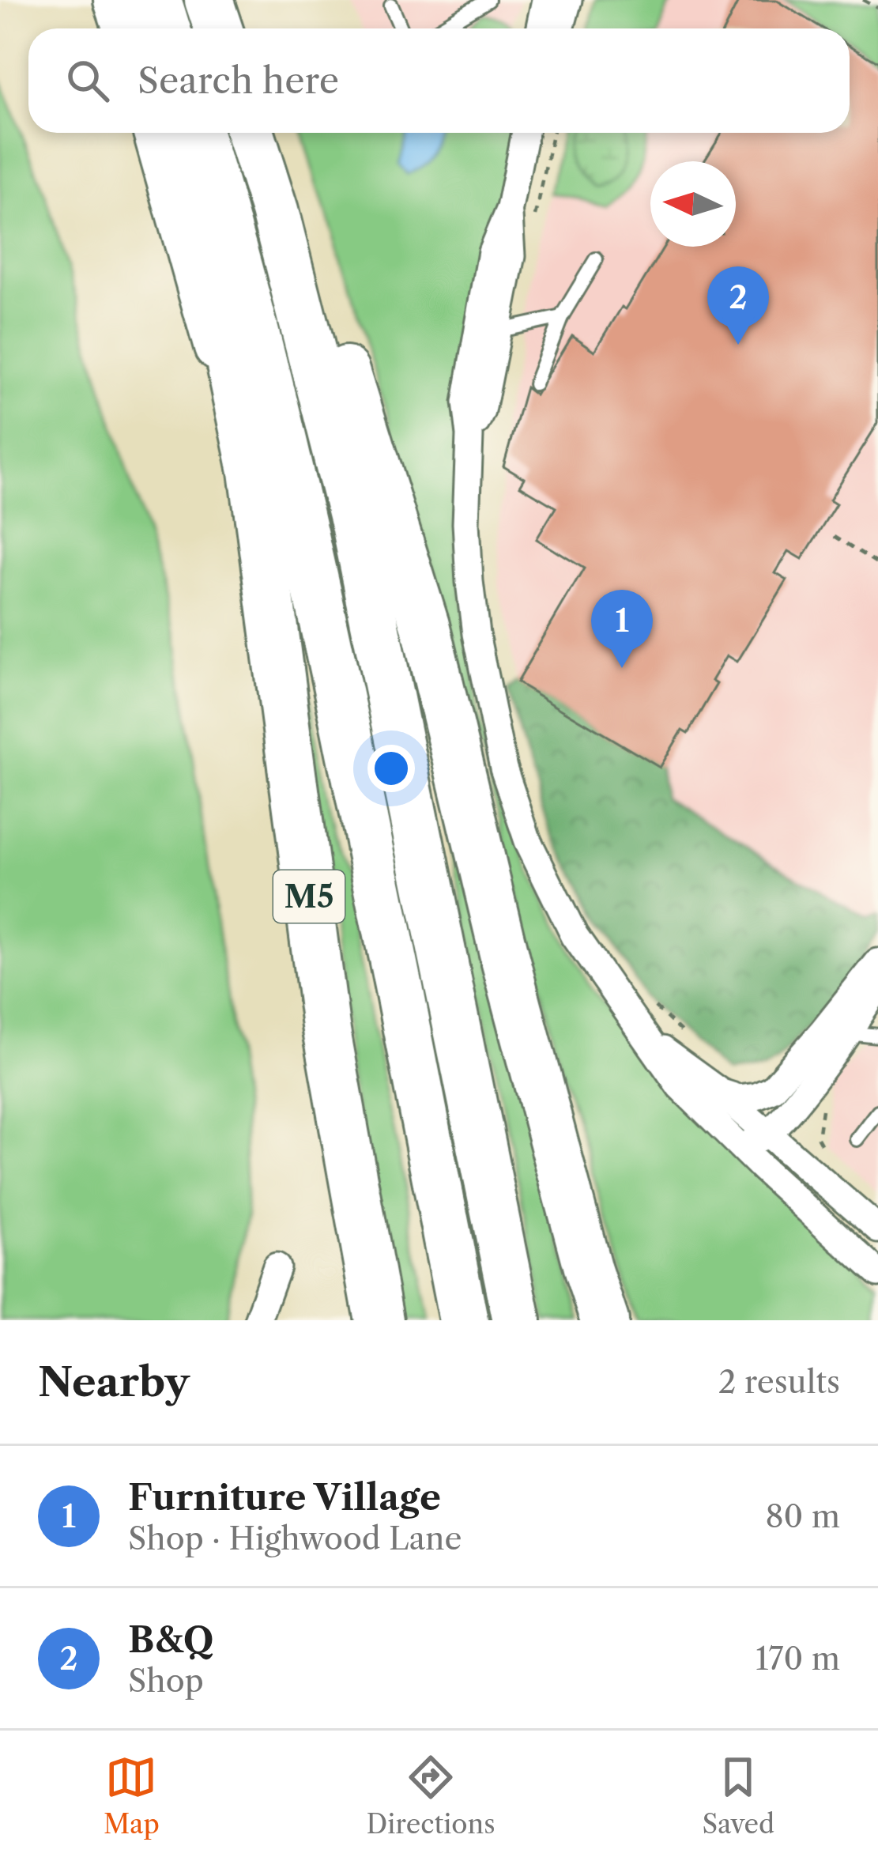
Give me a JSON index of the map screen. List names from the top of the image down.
{
  "streets": {
    "highway": ["M5"]
  },
  "north": "left",
  "page": {
    "search": "Search here",
    "pins": ["2", "1"],
    "heading": ["Nearby", "2 results"],
    "list": [
      {
        "mark": "1",
        "name": "Furniture Village",
        "note": "Shop · Highwood Lane",
        "value": "80 m"
      },
      {
        "mark": "2",
        "name": "B&Q",
        "note": "Shop",
        "value": "170 m"
      }
    ],
    "nav": ["Map", "Directions", "Saved"]
  }
}
